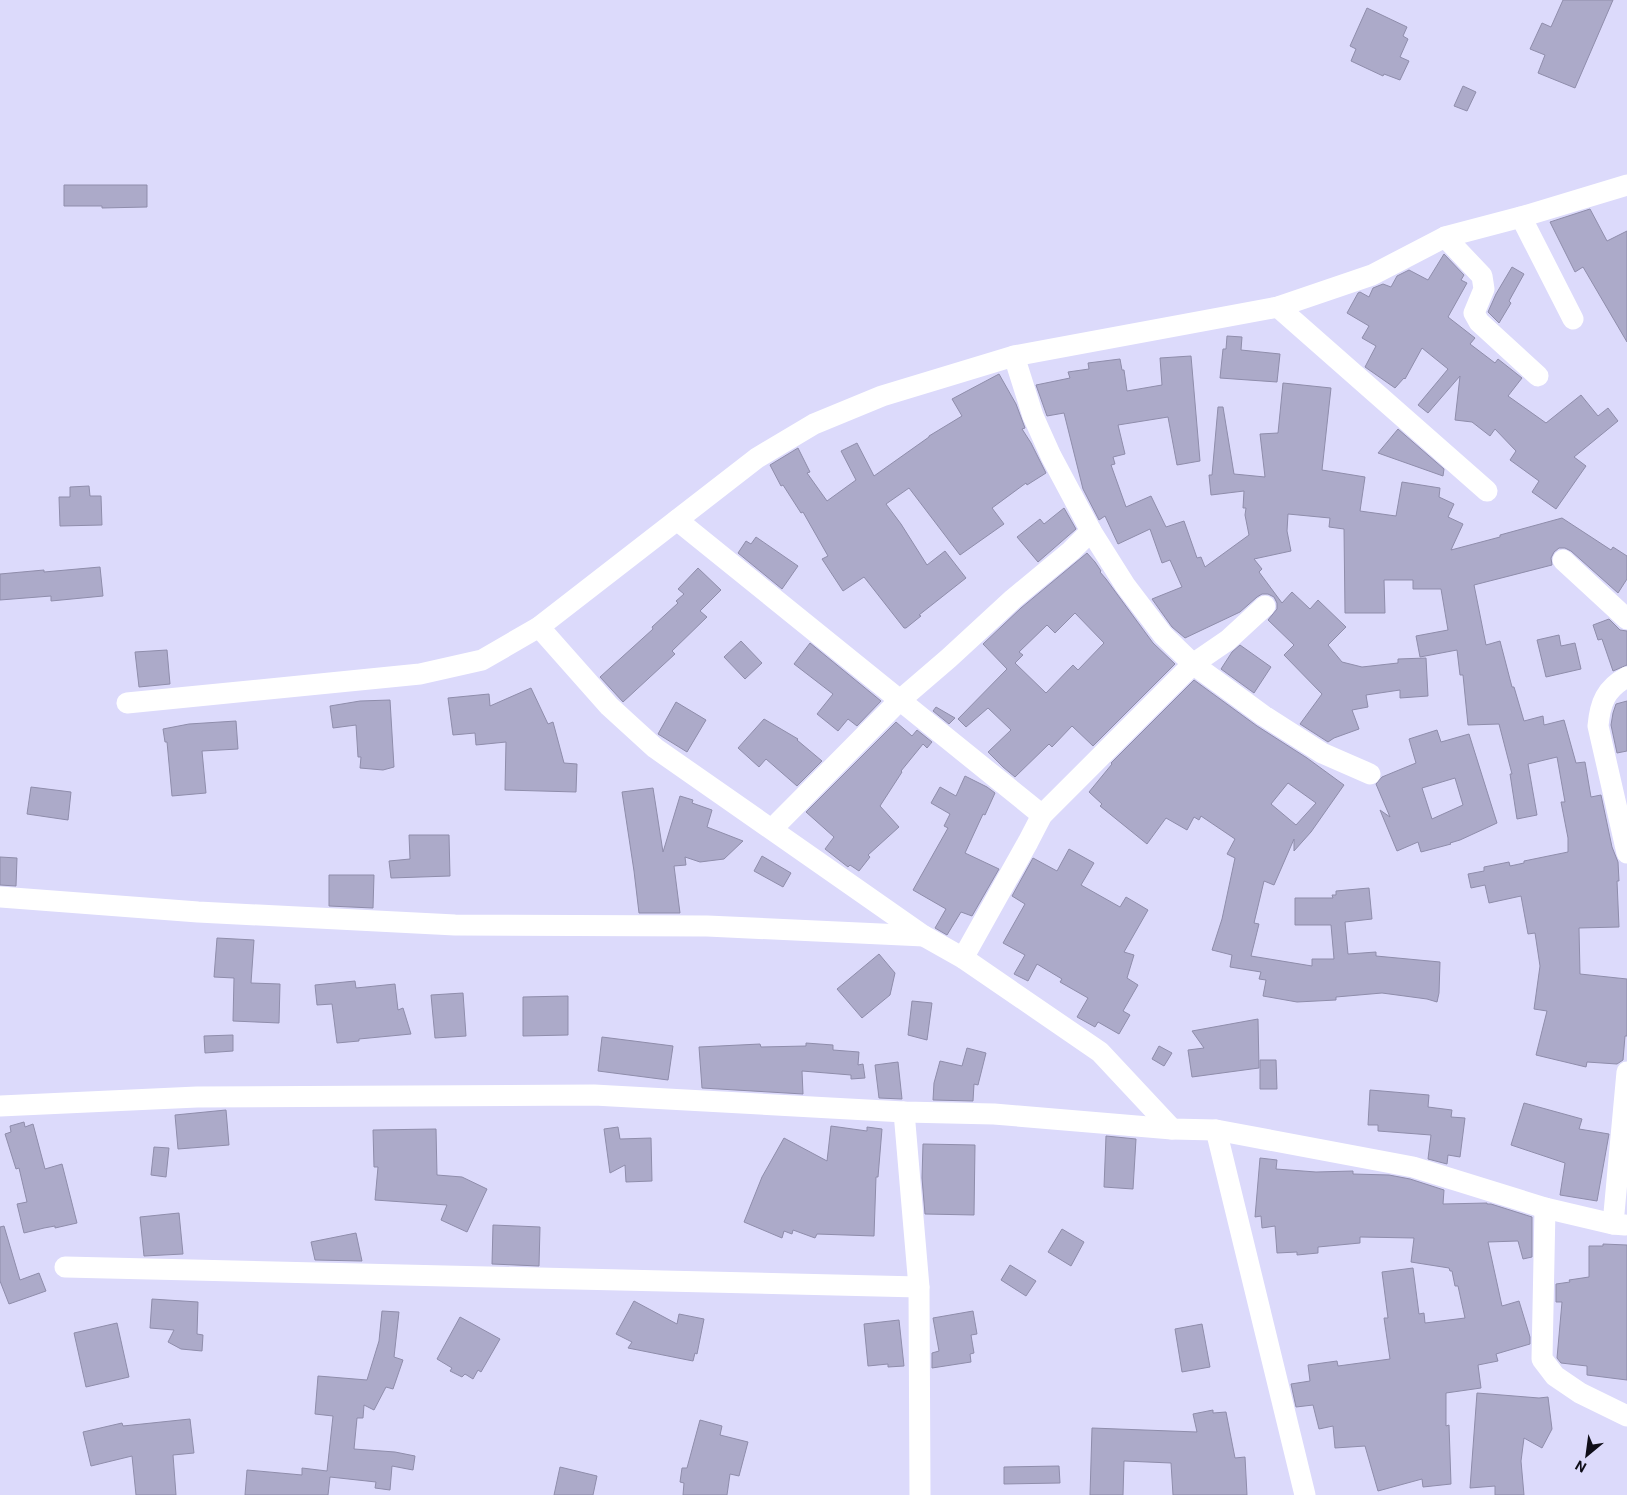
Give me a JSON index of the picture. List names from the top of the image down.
{
  "north": "bottom left"
}
